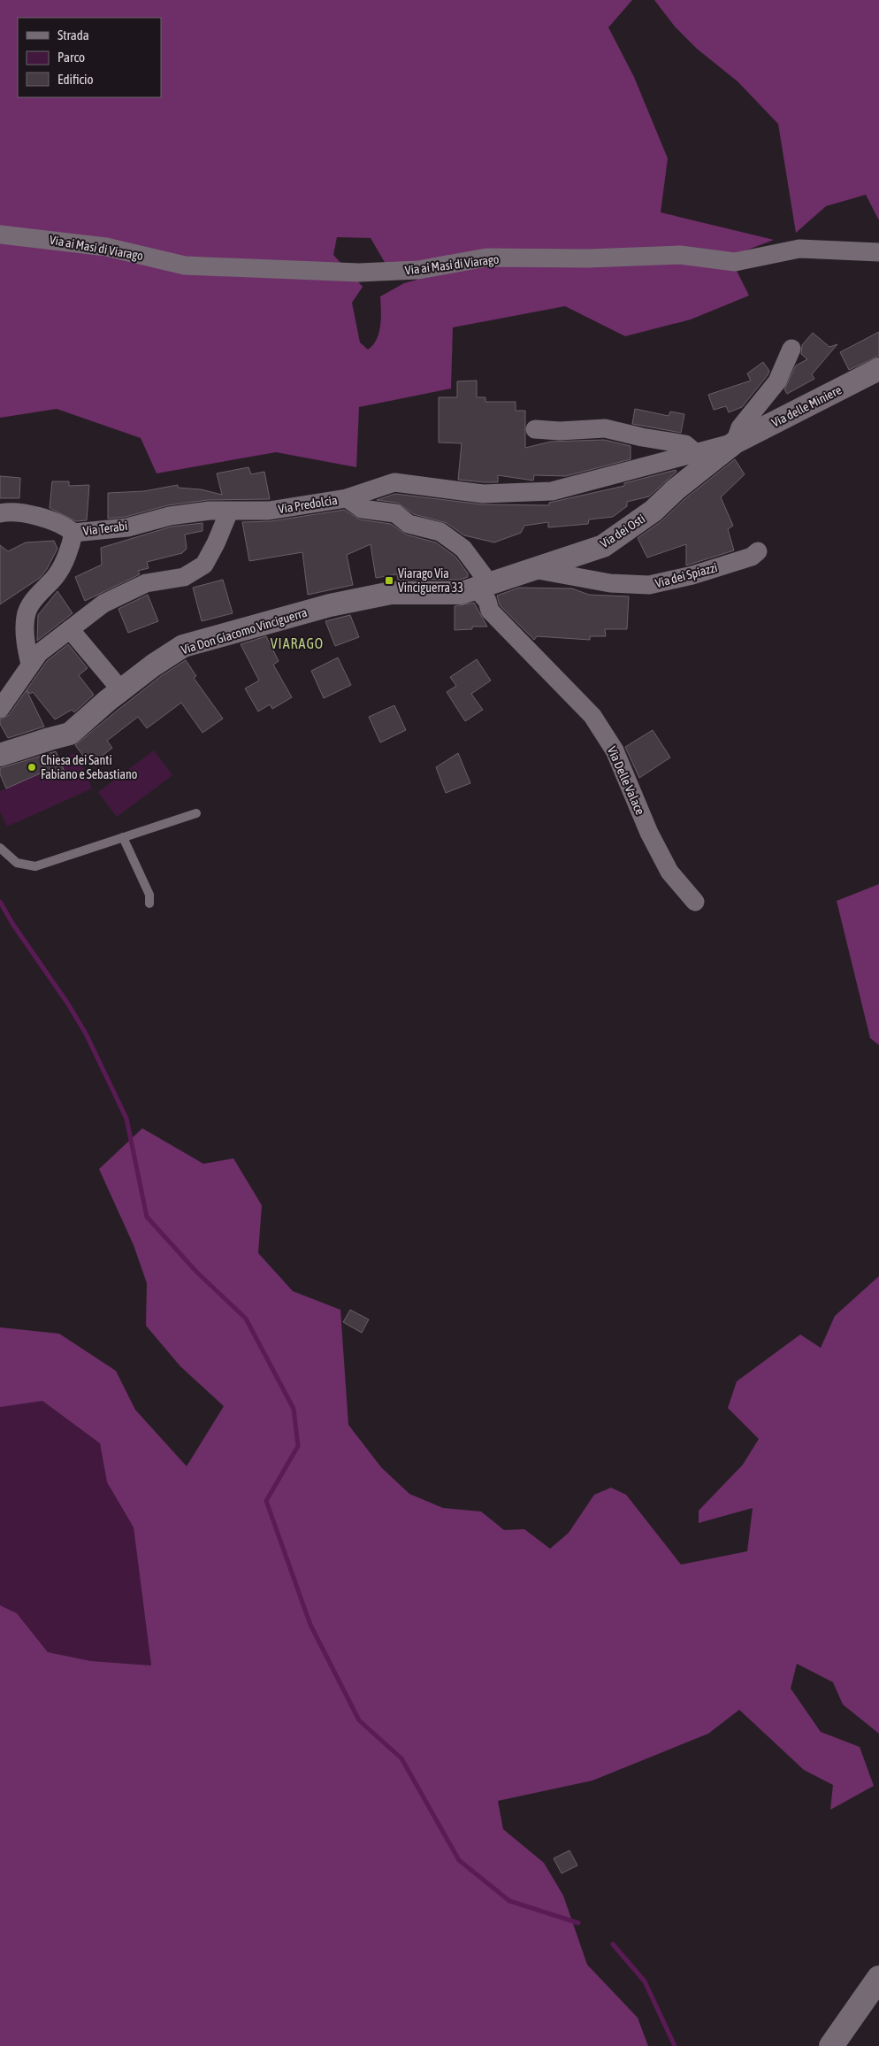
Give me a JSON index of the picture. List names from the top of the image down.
{
  "streets": {
    "street": [
      "Via ai Masi di Viarago",
      "Via delle Miniere",
      "Via Predolcia",
      "Via Terabi",
      "Via dei Osti",
      "Via dei Spiazzi",
      "Via Don Giacomo Vinciguerra",
      "Via Delle Valace"
    ]
  },
  "crossings": [
    ["Via delle Miniere", "Via Predolcia"],
    ["Via delle Miniere", "Via dei Osti"],
    ["Via Predolcia", "Via Terabi"],
    ["Via Predolcia", "Via dei Osti"],
    ["Via Predolcia", "Via Delle Valace"],
    ["Via dei Osti", "Via dei Spiazzi"],
    ["Via dei Osti", "Via Don Giacomo Vinciguerra"],
    ["Via dei Osti", "Via Delle Valace"],
    ["Via Don Giacomo Vinciguerra", "Via Delle Valace"]
  ],
  "districts": ["VIARAGO"],
  "places": {
    "transit": ["Viarago Via Vinciguerra 33"],
    "other": ["Chiesa dei Santi Fabiano e Sebastiano"]
  },
  "legend": ["Strada", "Parco", "Edificio"]
}
